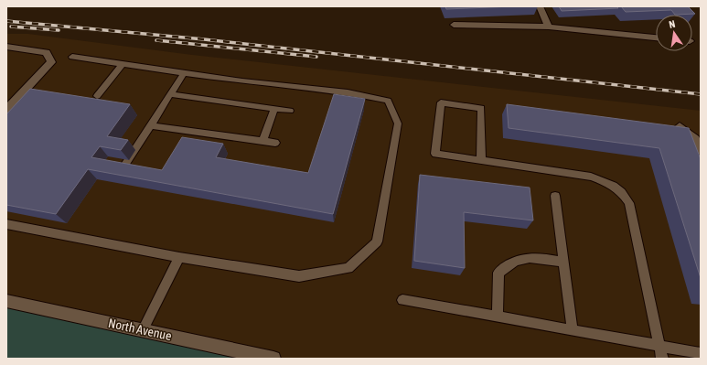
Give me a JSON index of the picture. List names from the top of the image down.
{
  "streets": {
    "street": ["North Avenue"]
  },
  "north": "top"
}
